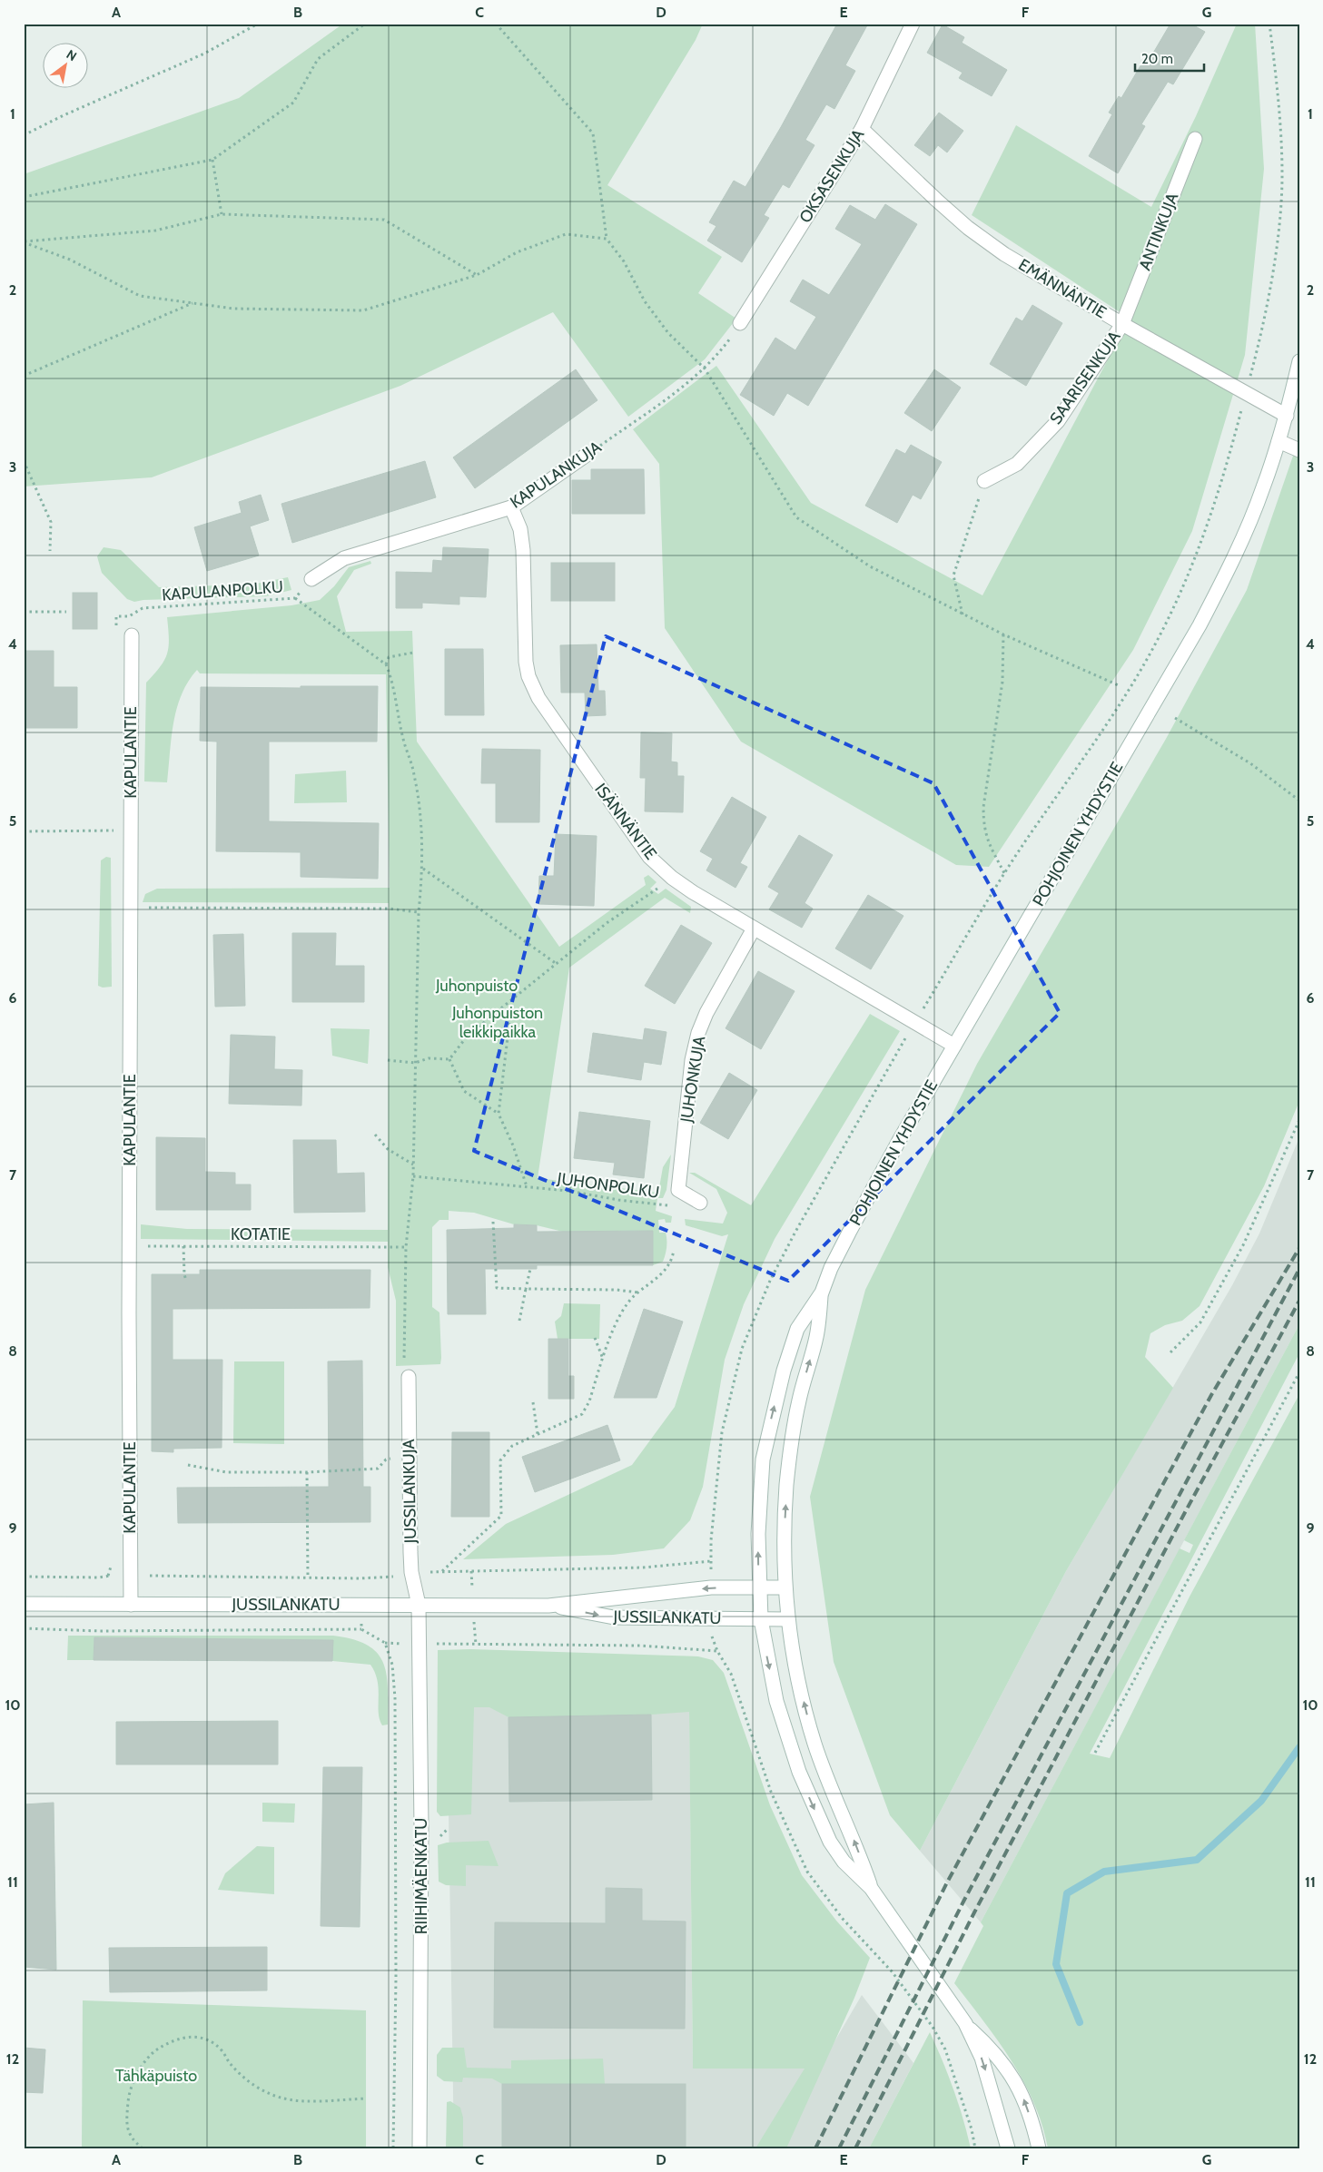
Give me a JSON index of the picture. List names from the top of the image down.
{
  "streets": {
    "street": [
      "OKSASENKUJA",
      "ANTINKUJA",
      "EMÄNNÄNTIE",
      "SAARISENKUJA",
      "KAPULANKUJA",
      "KAPULANTIE",
      "ISÄNNÄNTIE",
      "POHJOINEN YHDYSTIE",
      "JUHONKUJA",
      "JUSSILANKUJA",
      "JUSSILANKATU",
      "RIIHIMÄENKATU"
    ],
    "path": ["KAPULANPOLKU", "JUHONPOLKU", "KOTATIE"]
  },
  "crossings": [
    ["OKSASENKUJA", "EMÄNNÄNTIE"],
    ["OKSASENKUJA", "KAPULANKUJA"],
    ["ANTINKUJA", "EMÄNNÄNTIE"],
    ["ANTINKUJA", "SAARISENKUJA"],
    ["EMÄNNÄNTIE", "SAARISENKUJA"],
    ["EMÄNNÄNTIE", "POHJOINEN YHDYSTIE"],
    ["KAPULANKUJA", "KAPULANPOLKU"],
    ["KAPULANKUJA", "ISÄNNÄNTIE"],
    ["KAPULANTIE", "KOTATIE"],
    ["KAPULANTIE", "JUSSILANKATU"],
    ["ISÄNNÄNTIE", "POHJOINEN YHDYSTIE"],
    ["ISÄNNÄNTIE", "JUHONKUJA"],
    ["POHJOINEN YHDYSTIE", "JUSSILANKATU"],
    ["JUHONKUJA", "JUHONPOLKU"],
    ["JUSSILANKUJA", "JUSSILANKATU"],
    ["JUSSILANKUJA", "RIIHIMÄENKATU"],
    ["JUSSILANKATU", "RIIHIMÄENKATU"]
  ],
  "parks": ["Juhonpuisto", "Juhonpuiston leikkipaikka", "Tähkäpuisto"],
  "scale_bar": "20 m",
  "north": "top right",
  "grid": {
    "columns": [
      "A",
      "B",
      "C",
      "D",
      "E",
      "F",
      "G"
    ],
    "rows": [
      "1",
      "2",
      "3",
      "4",
      "5",
      "6",
      "7",
      "8",
      "9",
      "10",
      "11",
      "12"
    ]
  }
}
